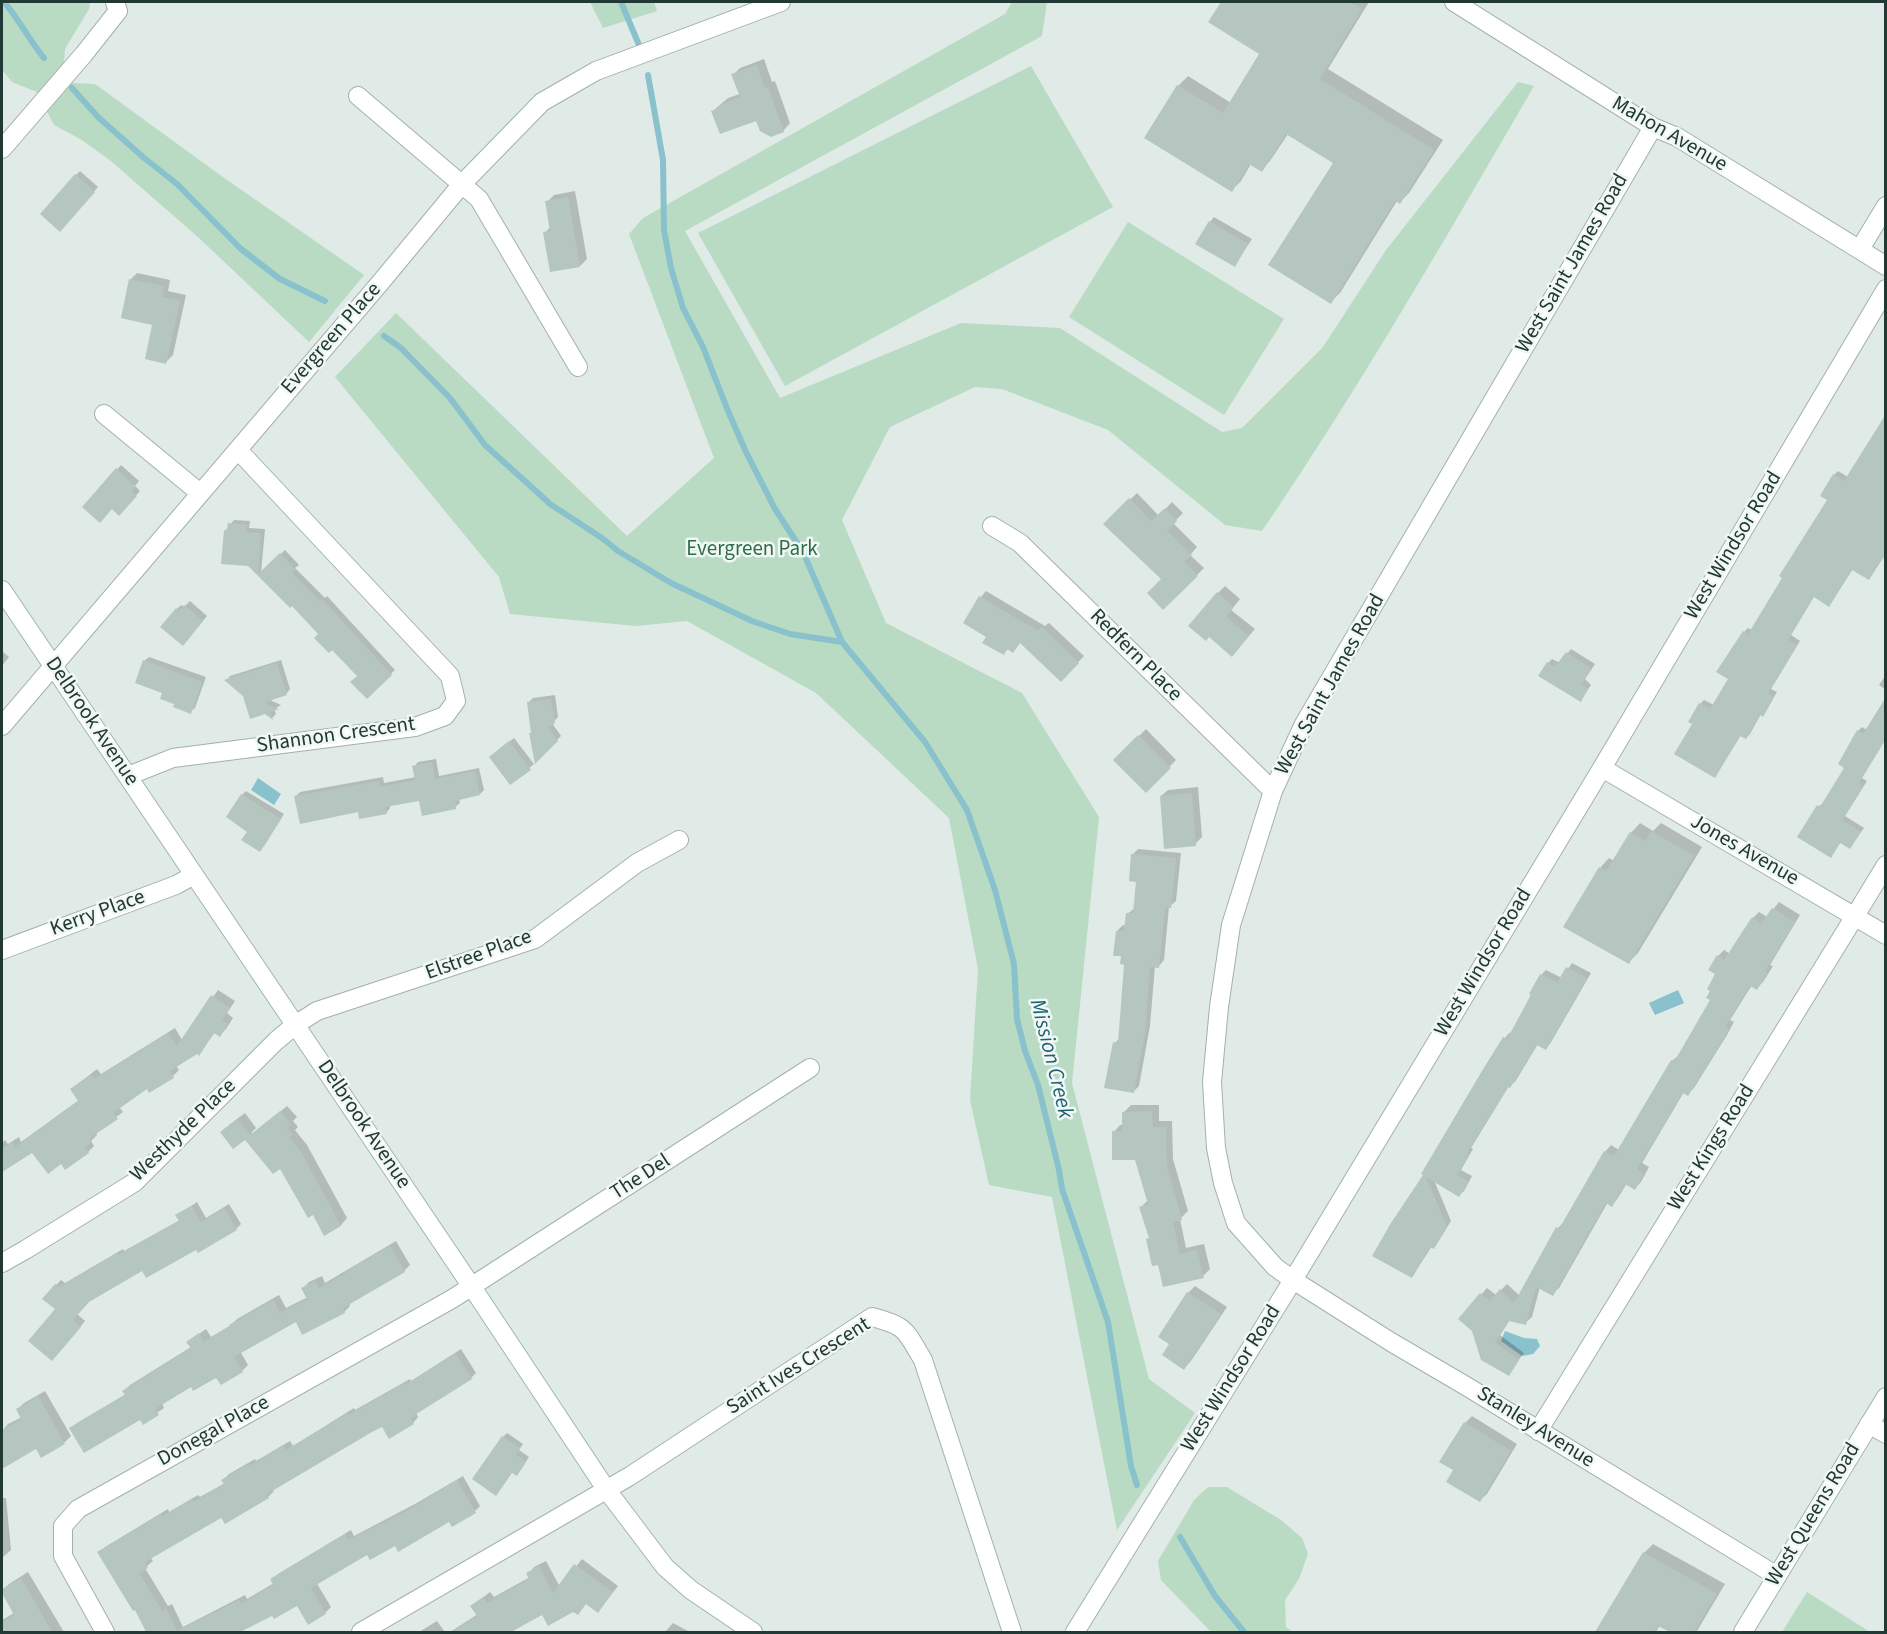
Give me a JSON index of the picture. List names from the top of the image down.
{
  "streets": {
    "street": [
      "Mahon Avenue",
      "West Saint James Road",
      "Evergreen Place",
      "West Windsor Road",
      "Redfern Place",
      "Delbrook Avenue",
      "Shannon Crescent",
      "Jones Avenue",
      "Kerry Place",
      "Elstree Place",
      "Westhyde Place",
      "West Kings Road",
      "The Del",
      "Saint Ives Crescent",
      "Stanley Avenue",
      "Donegal Place",
      "West Queens Road"
    ]
  },
  "crossings": [
    ["Mahon Avenue", "West Saint James Road"],
    ["West Saint James Road", "West Windsor Road"],
    ["West Saint James Road", "Redfern Place"],
    ["West Saint James Road", "Stanley Avenue"],
    ["Evergreen Place", "Delbrook Avenue"],
    ["Evergreen Place", "Shannon Crescent"],
    ["West Windsor Road", "Jones Avenue"],
    ["West Windsor Road", "Stanley Avenue"],
    ["Delbrook Avenue", "Shannon Crescent"],
    ["Delbrook Avenue", "Kerry Place"],
    ["Delbrook Avenue", "Elstree Place"],
    ["Delbrook Avenue", "Westhyde Place"],
    ["Delbrook Avenue", "The Del"],
    ["Delbrook Avenue", "Saint Ives Crescent"],
    ["Delbrook Avenue", "Donegal Place"],
    ["Jones Avenue", "West Kings Road"],
    ["Elstree Place", "Westhyde Place"],
    ["West Kings Road", "Stanley Avenue"],
    ["The Del", "Donegal Place"],
    ["Stanley Avenue", "West Queens Road"]
  ],
  "water": ["Mission Creek"],
  "parks": ["Evergreen Park"]
}
